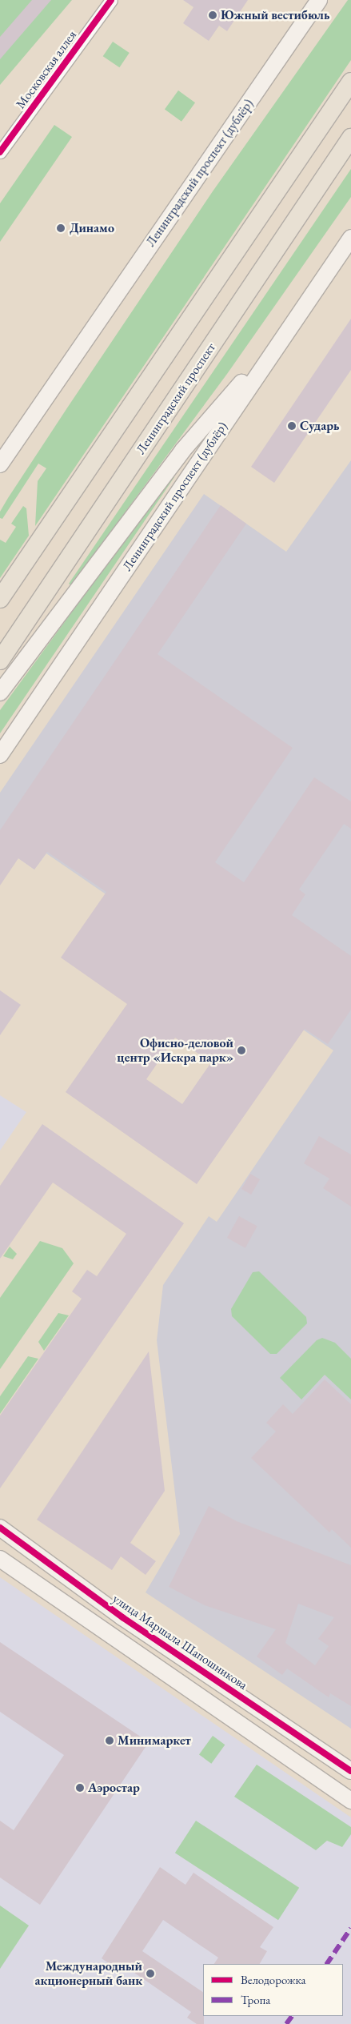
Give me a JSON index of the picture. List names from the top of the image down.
{
  "streets": {
    "main road": ["Ленинградский проспект (дублёр)", "Ленинградский проспект", "улица Маршала Шапошникова"],
    "street": ["Московская аллея"]
  },
  "places": [
    "Южный вестибюль",
    "Динамо",
    "Сударь",
    "Офисно-деловой центр «Искра парк»",
    "Минимаркет",
    "Аэростар",
    "Международный акционерный банк"
  ],
  "legend": ["Велодорожка", "Тропа"]
}
